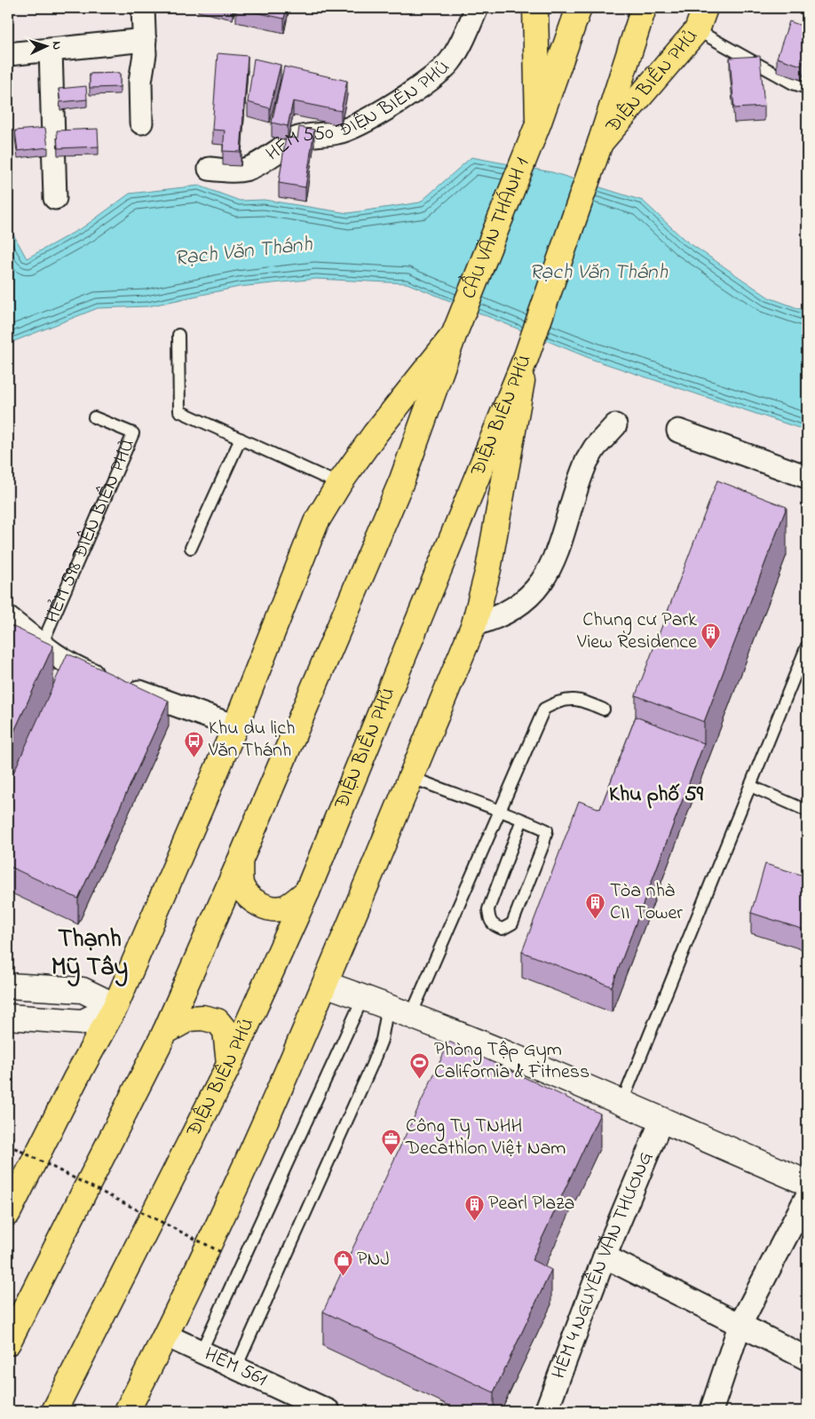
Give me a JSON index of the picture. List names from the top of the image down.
{
  "streets": {
    "main road": ["ĐIỆN BIÊN PHỦ", "CẦU VĂN THÁNH 1"],
    "street": [
      "HẺM 550 ĐIỆN BIÊN PHỦ",
      "HẺM 598 ĐIỆN BIÊN PHỦ",
      "HẺM 4 NGUYỄN VĂN THƯƠNG",
      "HẺM 561"
    ]
  },
  "crossings": [
    ["ĐIỆN BIÊN PHỦ", "HẺM 561"]
  ],
  "districts": ["Khu phố 59", "Thạnh Mỹ Tây"],
  "water": ["Rạch Văn Thánh"],
  "places": {
    "building": ["Chung cư Park View Residence", "Tòa nhà CII Tower", "Pearl Plaza"],
    "bus stop": ["Khu du lịch Văn Thánh"],
    "sports": ["Phòng Tập Gym California & Fitness"],
    "office": ["Công Ty TNHH Decathlon Việt Nam"],
    "shop": ["PNJ"]
  },
  "north": "right"
}
